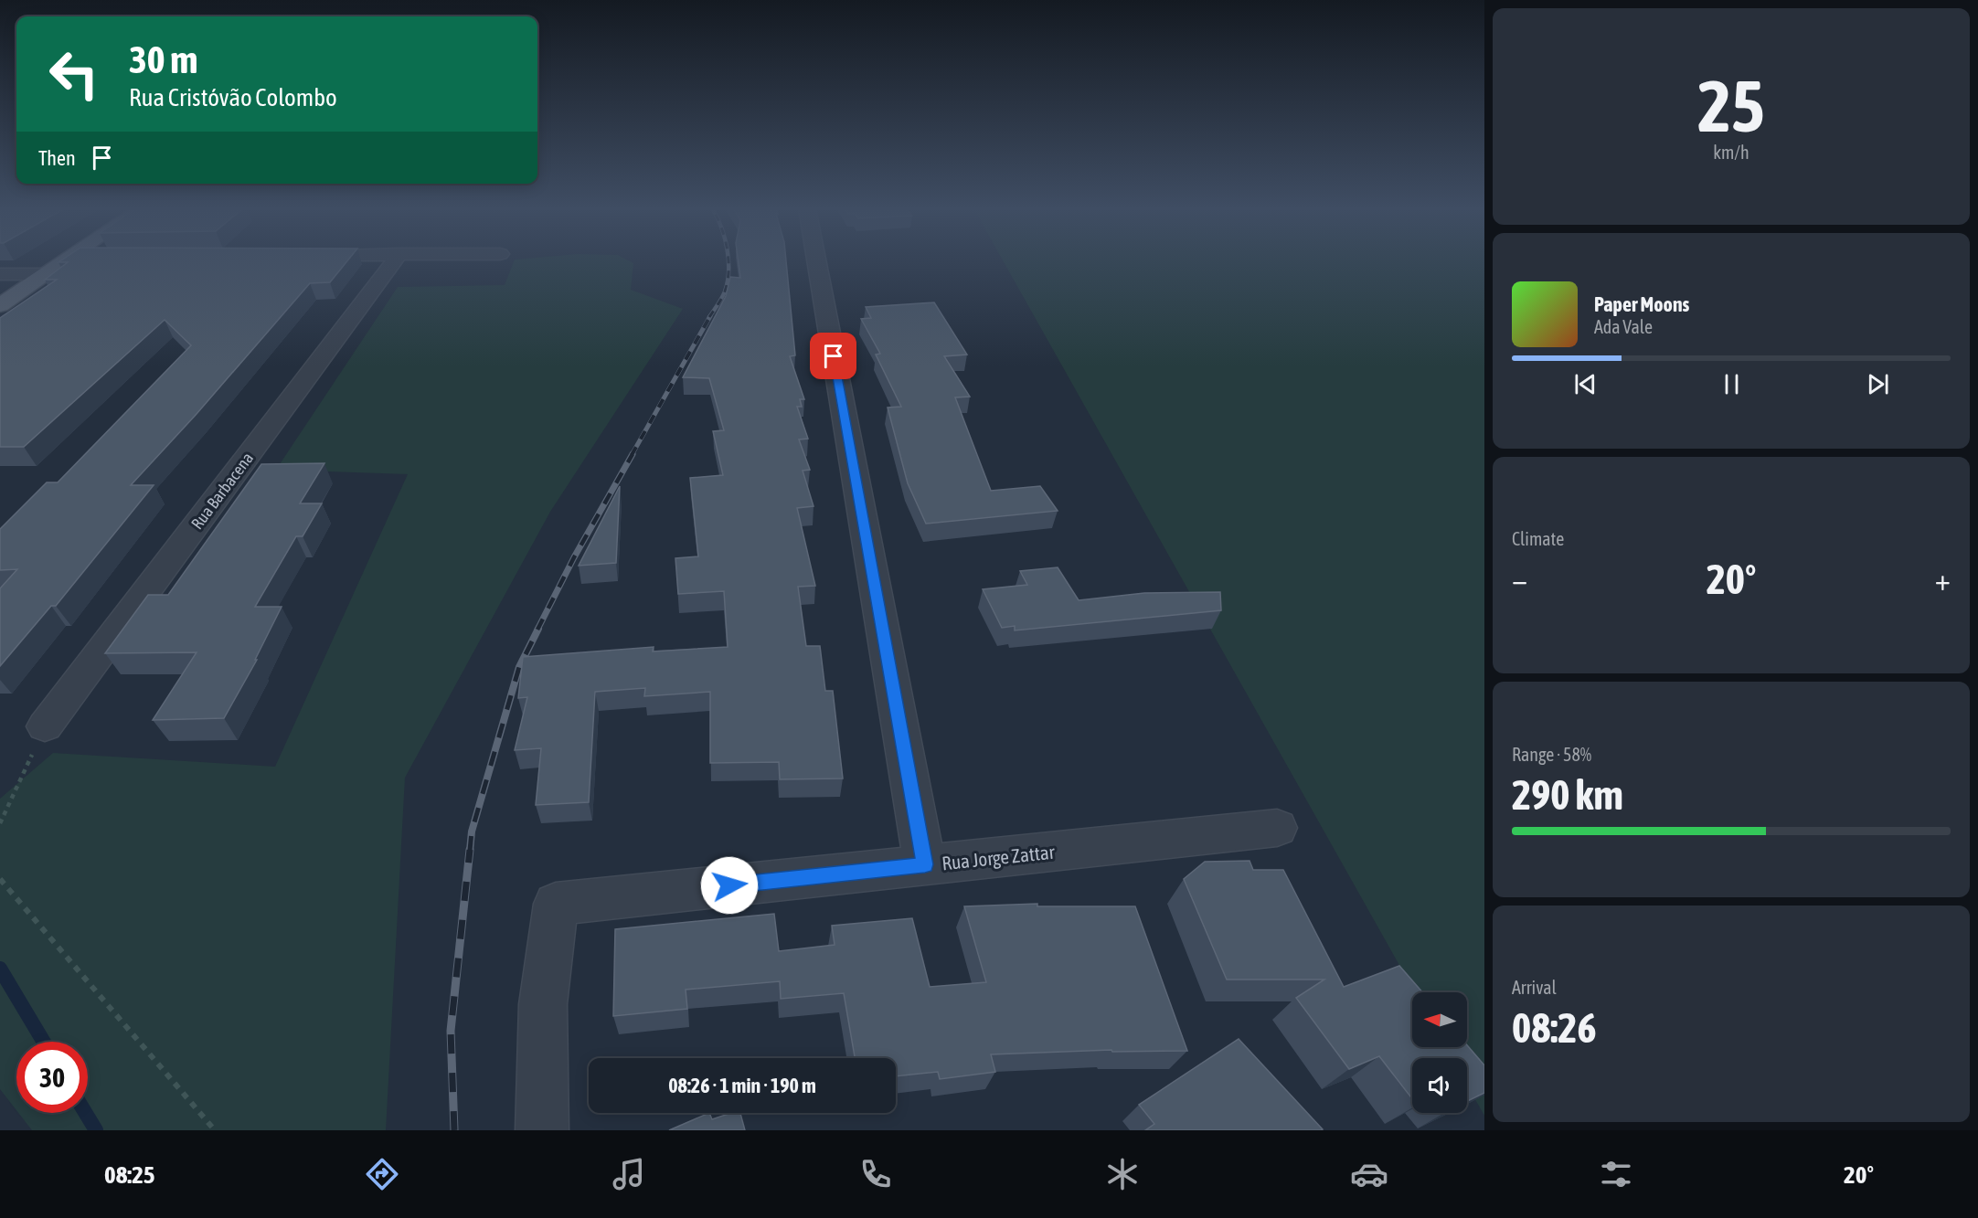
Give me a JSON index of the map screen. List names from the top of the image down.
{
  "streets": {
    "street": ["Rua Barbacena", "Rua Jorge Zattar"]
  },
  "north": "left",
  "page": {
    "tile": [
      ["25", "km/h"],
      "Climate",
      ["Range · 58%", "290 km"],
      ["Arrival", "08:26"]
    ],
    "turn": ["30 m", "Rua Cristóvão Colombo"],
    "then": "Then",
    "song": ["Paper Moons", "Ada Vale"],
    "heat": ["−", "20°", "+"],
    "limit": "30",
    "trip": "08:26 · 1 min · 190 m",
    "tabs": ["08:25", "20°"]
  }
}
